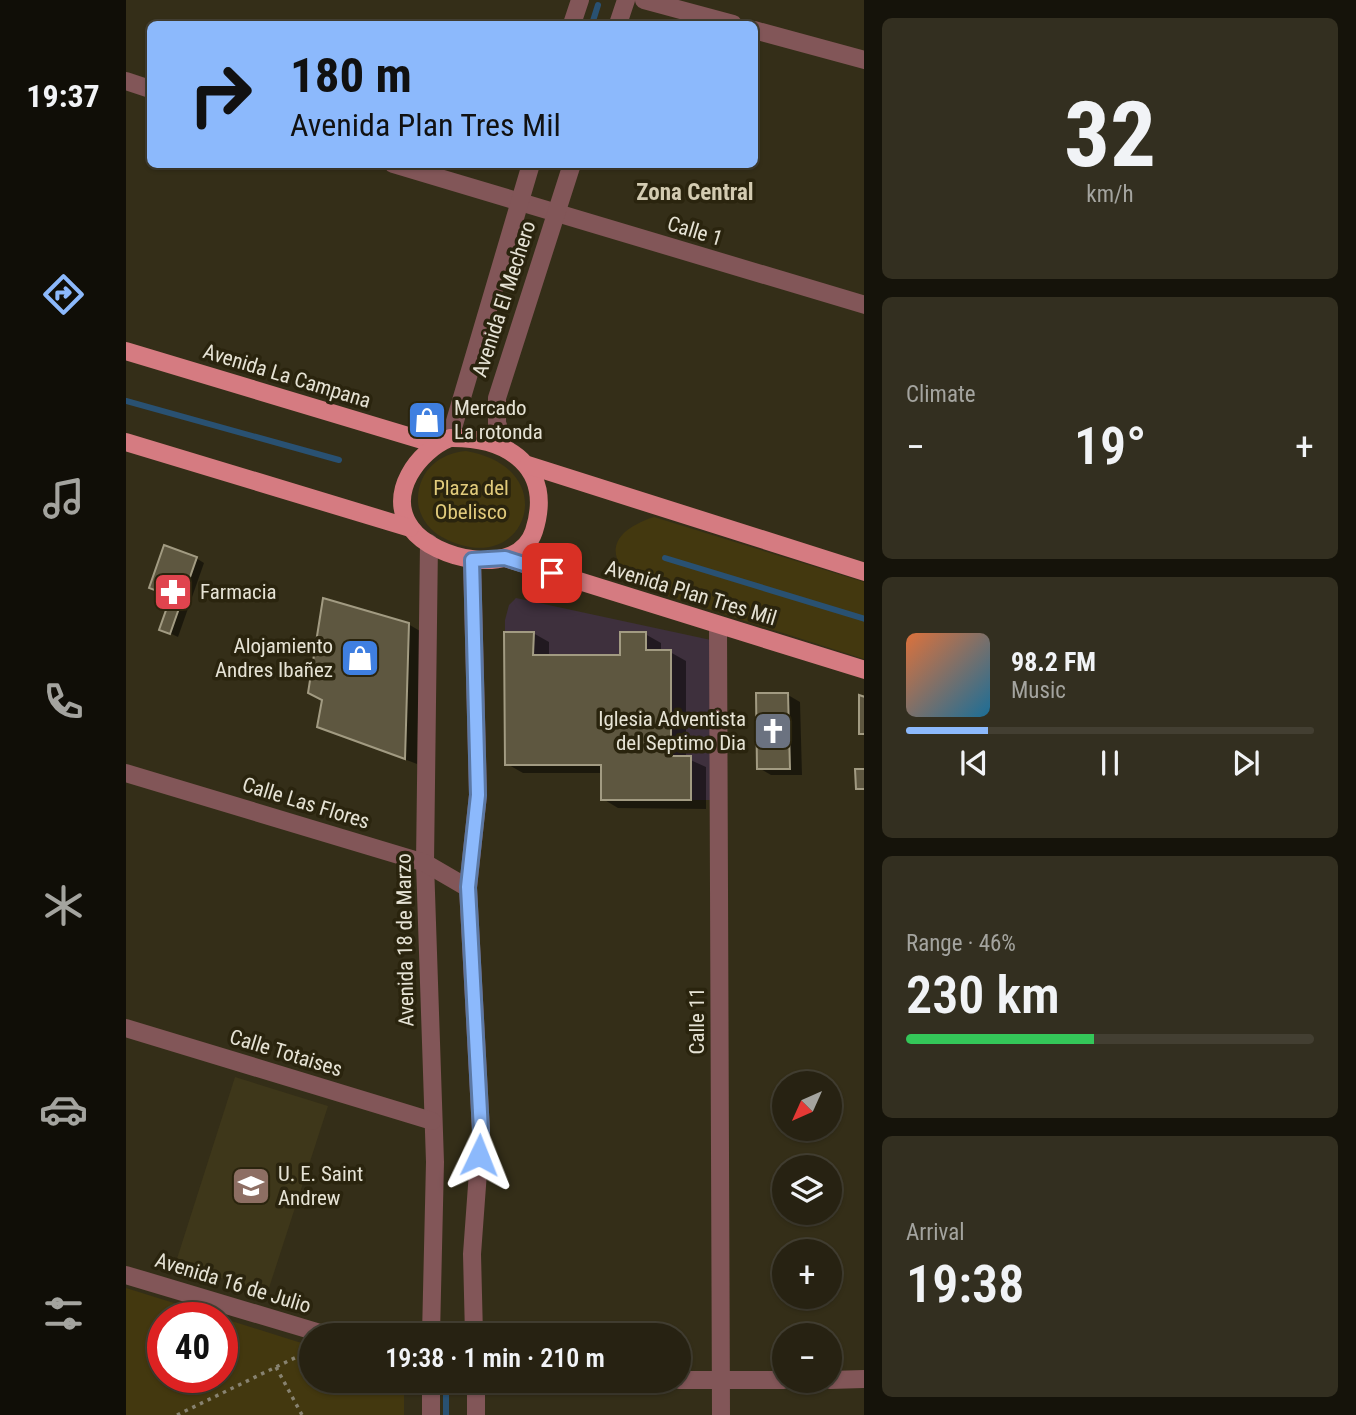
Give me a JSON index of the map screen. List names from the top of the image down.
{
  "streets": {
    "main road": ["Avenida La Campana", "Avenida Plan Tres Mil"],
    "street": [
      "Calle 1",
      "Avenida El Mechero",
      "Calle Las Flores",
      "Avenida 18 de Marzo",
      "Calle 11",
      "Calle Totaises",
      "Avenida 16 de Julio"
    ]
  },
  "crossings": [
    ["Calle 1", "Avenida El Mechero"],
    ["Avenida El Mechero", "Avenida La Campana"],
    ["Avenida El Mechero", "Avenida Plan Tres Mil"],
    ["Avenida El Mechero", "Avenida 18 de Marzo"],
    ["Avenida La Campana", "Avenida Plan Tres Mil"],
    ["Avenida La Campana", "Avenida 18 de Marzo"],
    ["Avenida Plan Tres Mil", "Avenida 18 de Marzo"],
    ["Avenida Plan Tres Mil", "Calle 11"],
    ["Calle Las Flores", "Avenida 18 de Marzo"],
    ["Avenida 18 de Marzo", "Calle Totaises"]
  ],
  "districts": ["Zona Central"],
  "parks": ["Plaza del Obelisco"],
  "places": {
    "shop": ["Mercado La rotonda", "Alojamiento Andres Ibañez"],
    "pharmacy": ["Farmacia"],
    "church": ["Iglesia Adventista del Septimo Dia"],
    "school or university": ["U. E. Saint Andrew"]
  },
  "north": "bottom left",
  "page": {
    "tabs": "19:37",
    "tile": [
      ["32", "km/h"],
      "Climate",
      ["Range · 46%", "230 km"],
      ["Arrival", "19:38"]
    ],
    "turn": ["180 m", "Avenida Plan Tres Mil"],
    "heat": ["−", "19°", "+"],
    "song": ["98.2 FM", "Music"],
    "map_buttons": ["+", "−"],
    "limit": "40",
    "trip": "19:38 · 1 min · 210 m"
  }
}
